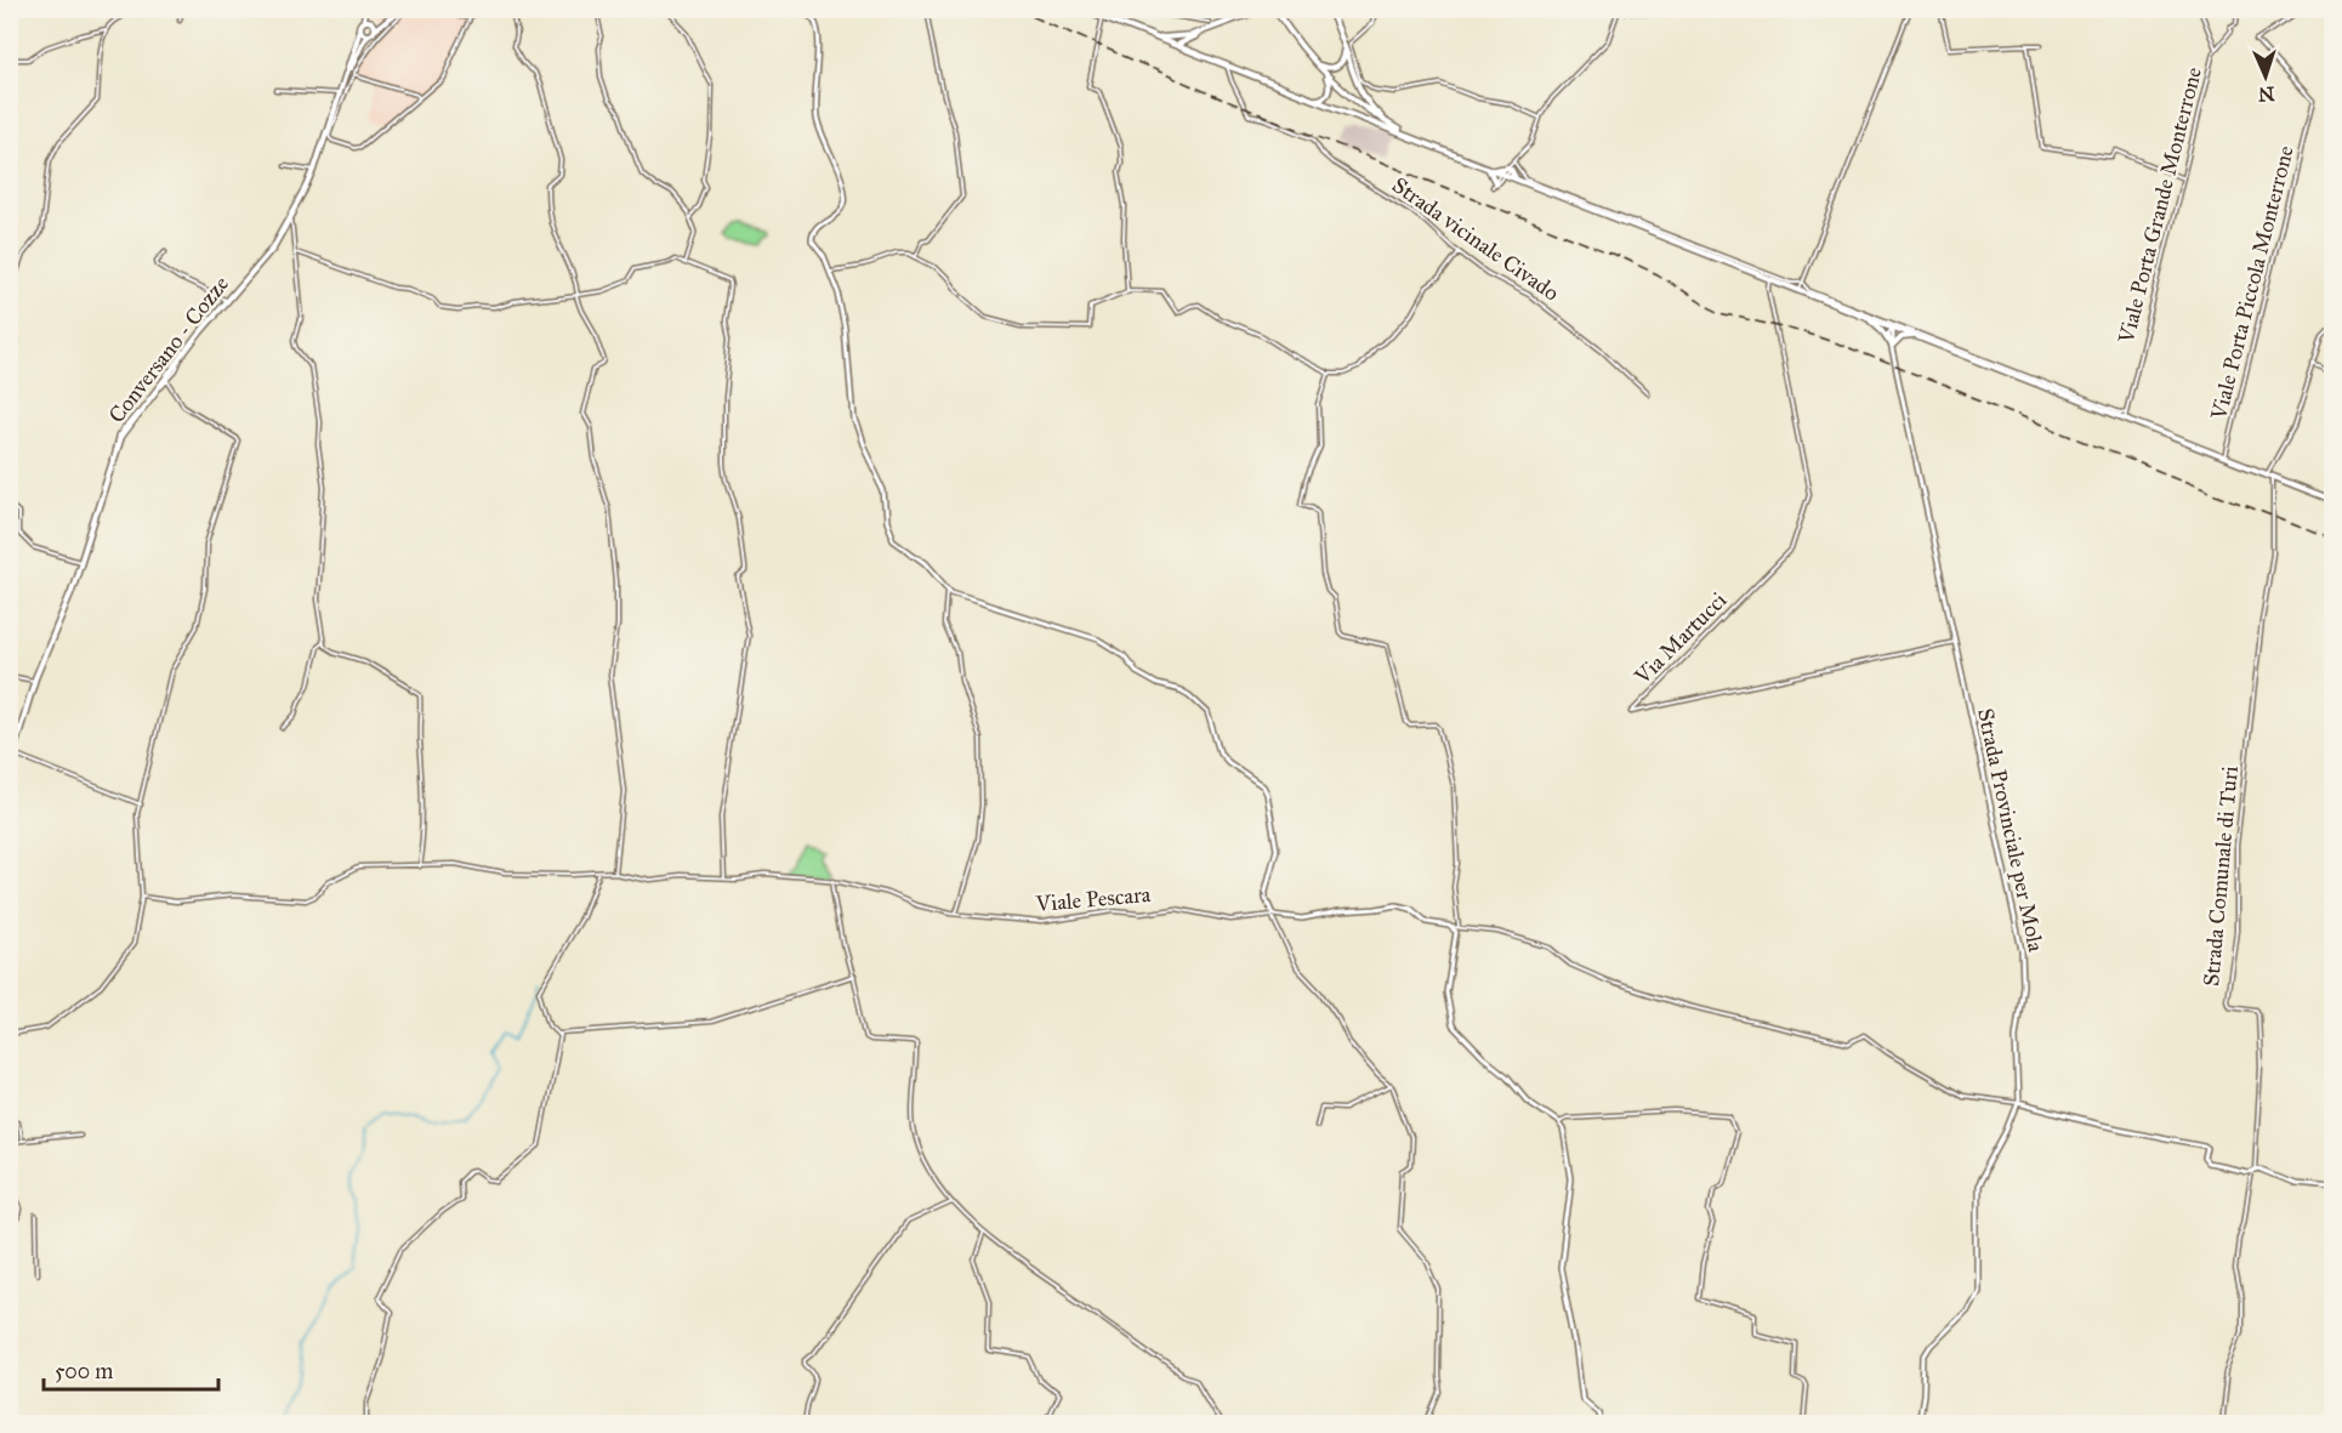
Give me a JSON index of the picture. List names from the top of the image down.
{
  "streets": {
    "main road": ["Conversano - Cozze"],
    "street": [
      "Viale Porta Grande Monterrone",
      "Strada vicinale Civado",
      "Viale Porta Piccola Monterrone",
      "Via Martucci",
      "Strada Provinciale per Mola",
      "Strada Comunale di Turi",
      "Viale Pescara"
    ]
  },
  "crossings": [
    ["Via Martucci", "Strada Provinciale per Mola"]
  ],
  "scale_bar": "500 m",
  "north": "bottom"
}
